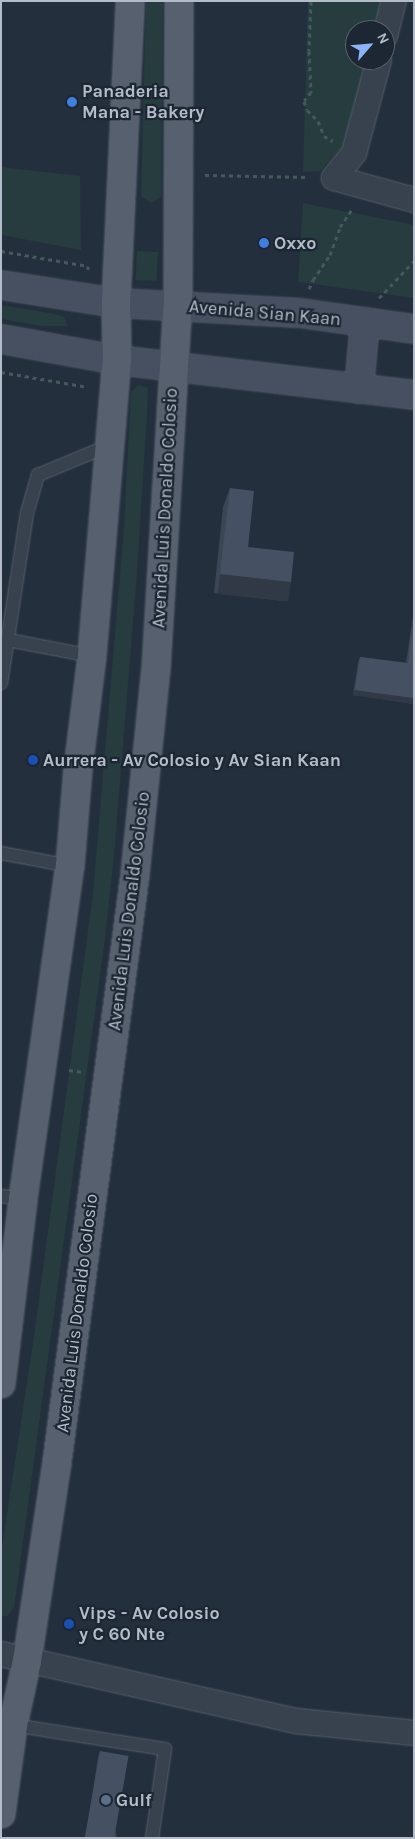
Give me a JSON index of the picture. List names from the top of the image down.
{
  "streets": {
    "main road": ["Avenida Sian Kaan", "Avenida Luis Donaldo Colosio"]
  },
  "crossings": [
    ["Avenida Sian Kaan", "Avenida Luis Donaldo Colosio"]
  ],
  "places": [
    "Panaderia Mana - Bakery",
    "Oxxo",
    "Aurrera - Av Colosio y Av Sian Kaan",
    "Vips - Av Colosio y C 60 Nte",
    "Gulf"
  ],
  "north": "top right"
}
